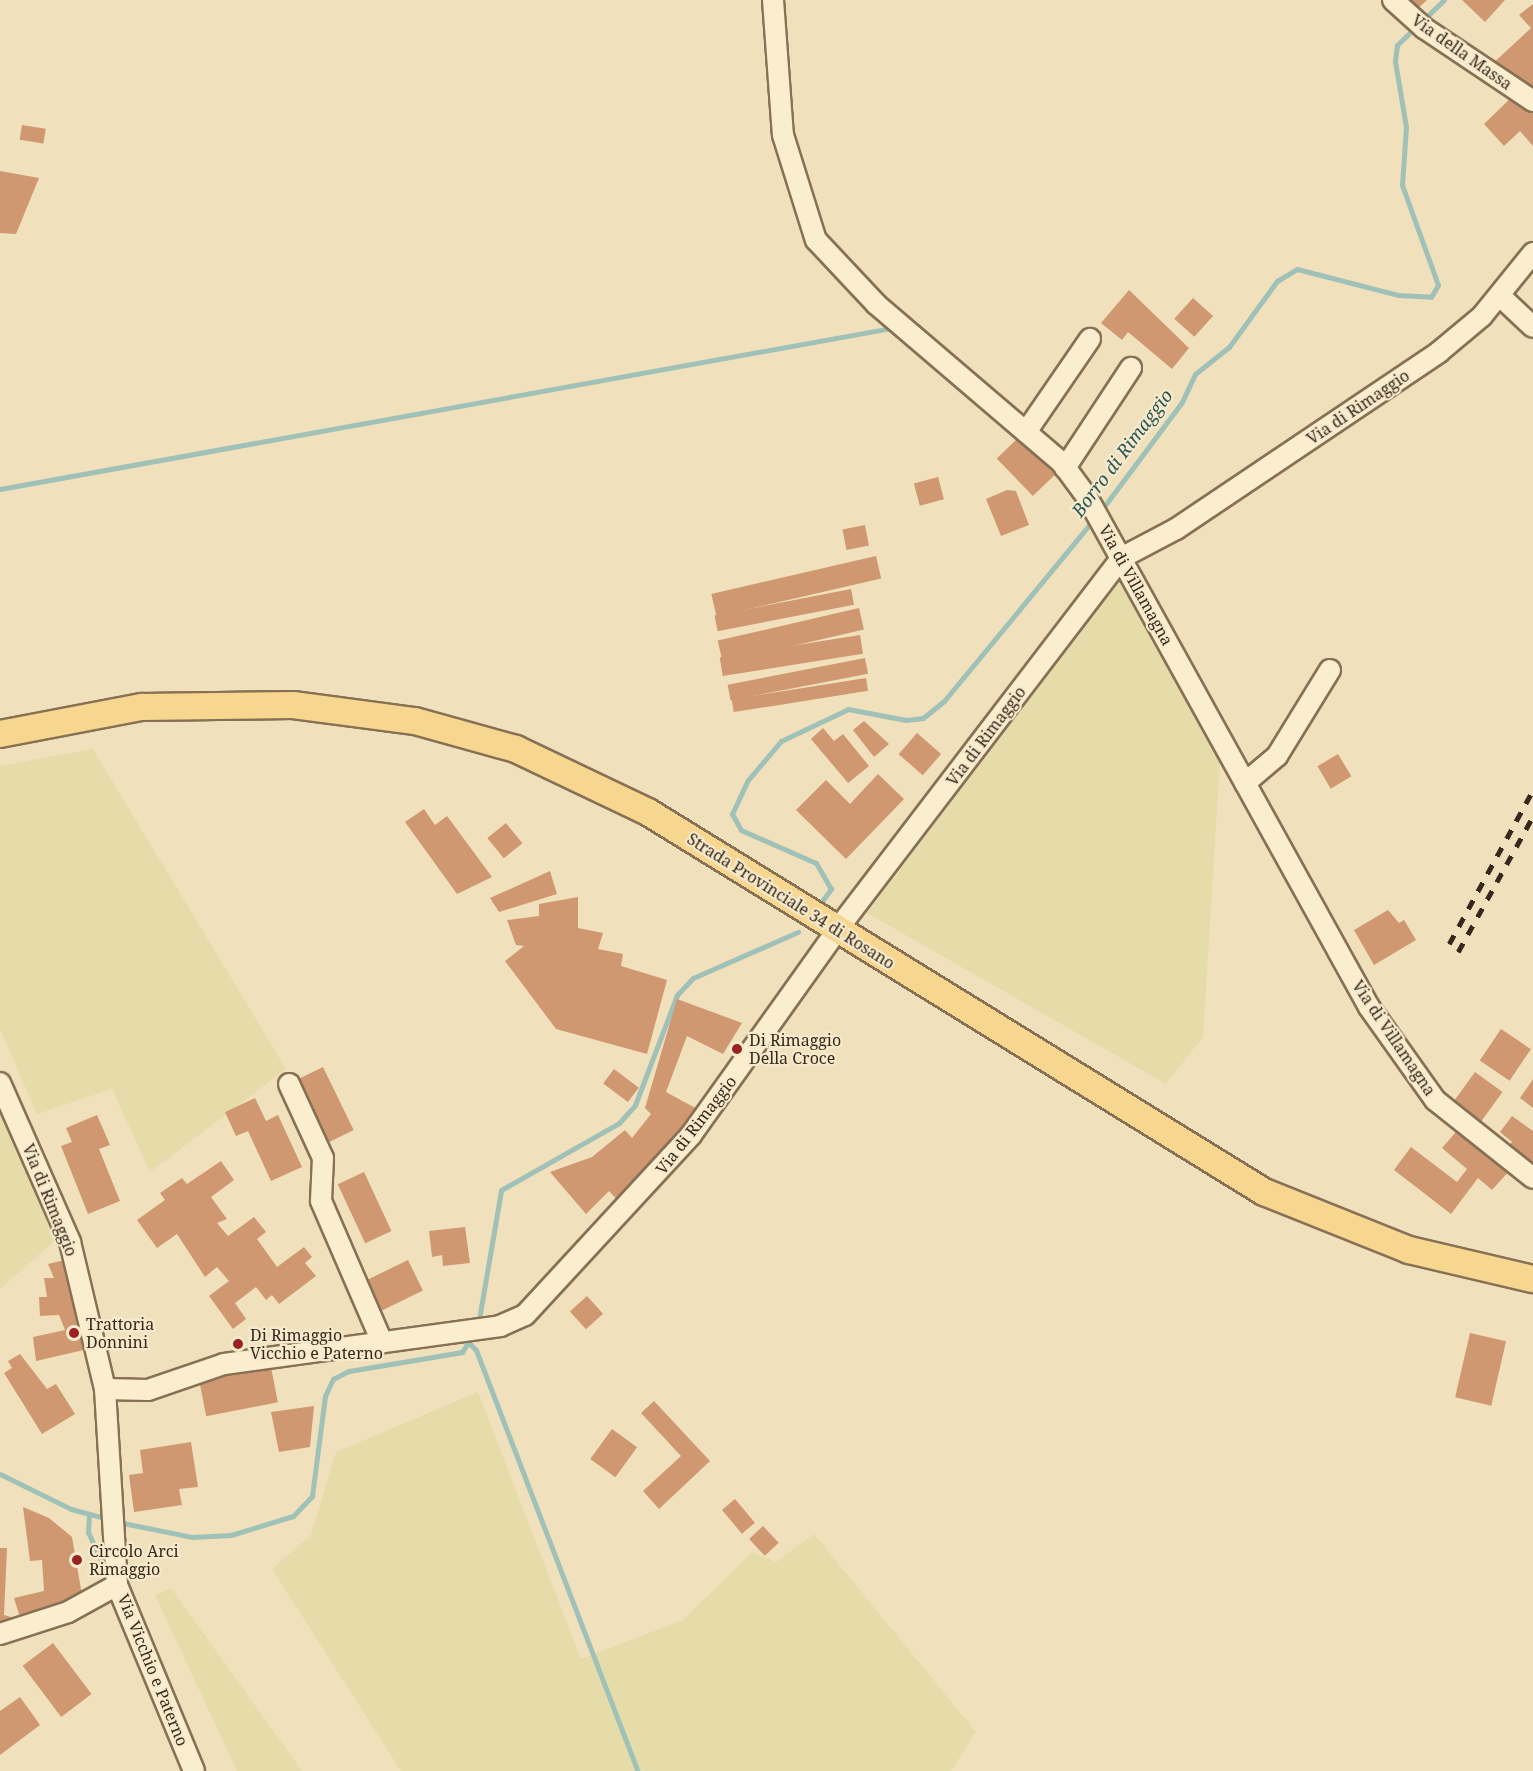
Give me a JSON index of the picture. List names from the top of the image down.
{
  "streets": {
    "main road": ["Strada Provinciale 34 di Rosano"],
    "street": [
      "Via della Massa",
      "Via di Rimaggio",
      "Via di Villamagna",
      "Via Vicchio e Paterno"
    ]
  },
  "crossings": [
    ["Via di Rimaggio", "Via di Villamagna"],
    ["Via di Rimaggio", "Strada Provinciale 34 di Rosano"],
    ["Via di Rimaggio", "Via Vicchio e Paterno"]
  ],
  "water": ["Borro di Rimaggio"],
  "places": [
    "Di Rimaggio Della Croce",
    "Trattoria Donnini",
    "Di Rimaggio Vicchio e Paterno",
    "Circolo Arci Rimaggio"
  ]
}
